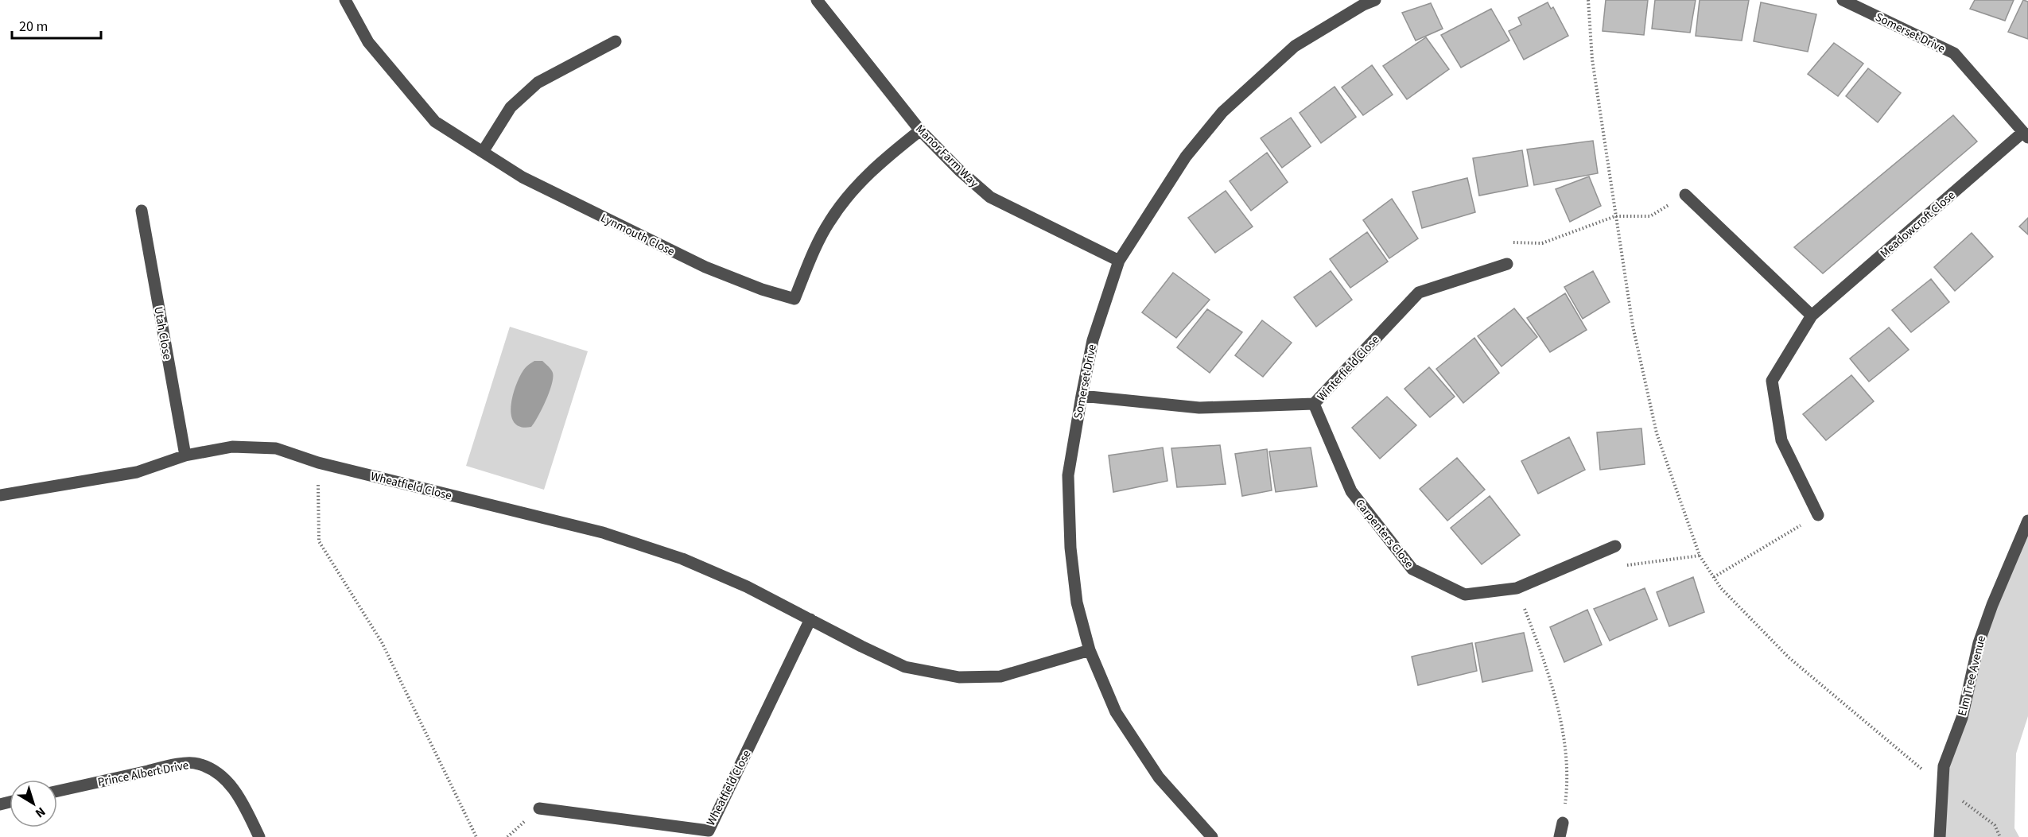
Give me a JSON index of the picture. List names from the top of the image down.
{
  "streets": {
    "street": [
      "Somerset Drive",
      "Manor Farm Way",
      "Meadowcroft Close",
      "Lynmouth Close",
      "Utah Close",
      "Winterfield Close",
      "Wheatfield Close",
      "Carpenters Close",
      "Elm Tree Avenue",
      "Prince Albert Drive"
    ]
  },
  "crossings": [
    ["Somerset Drive", "Manor Farm Way"],
    ["Somerset Drive", "Meadowcroft Close"],
    ["Somerset Drive", "Winterfield Close"],
    ["Somerset Drive", "Wheatfield Close"],
    ["Manor Farm Way", "Lynmouth Close"],
    ["Utah Close", "Wheatfield Close"],
    ["Winterfield Close", "Carpenters Close"]
  ],
  "scale_bar": "20 m",
  "north": "bottom right"
}
